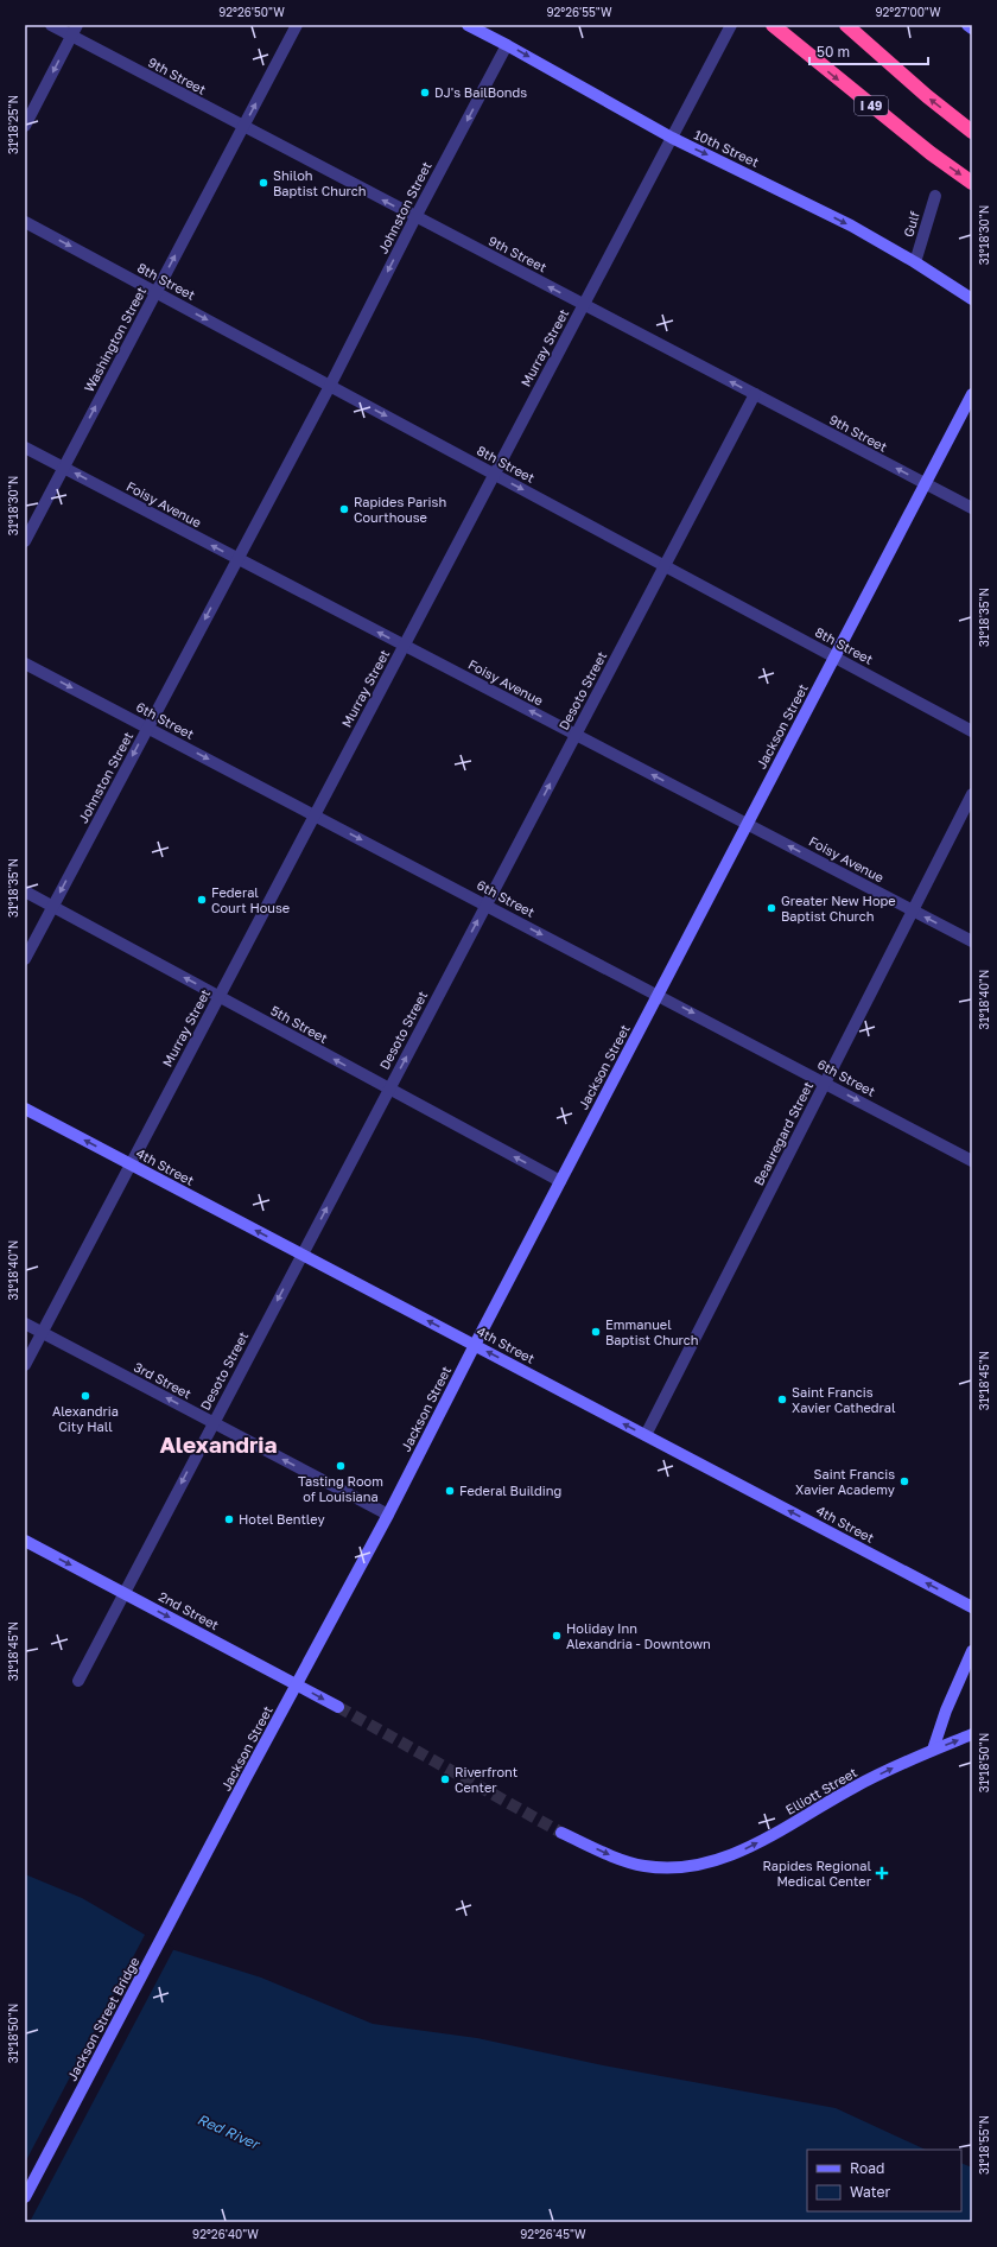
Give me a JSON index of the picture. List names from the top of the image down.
{
  "streets": {
    "highway": ["I 49"],
    "main road": [
      "10th Street",
      "Jackson Street",
      "4th Street",
      "2nd Street",
      "Elliott Street",
      "Jackson Street Bridge"
    ],
    "street": [
      "9th Street",
      "Johnston Street",
      "Gulf",
      "8th Street",
      "Washington Street",
      "Murray Street",
      "Foisy Avenue",
      "Desoto Street",
      "6th Street",
      "5th Street",
      "Beauregard Street",
      "3rd Street"
    ]
  },
  "crossings": [
    ["9th Street", "Johnston Street"],
    ["9th Street", "Washington Street"],
    ["9th Street", "Murray Street"],
    ["9th Street", "Desoto Street"],
    ["9th Street", "Jackson Street"],
    ["10th Street", "Johnston Street"],
    ["10th Street", "Gulf"],
    ["10th Street", "Murray Street"],
    ["Johnston Street", "8th Street"],
    ["Johnston Street", "Foisy Avenue"],
    ["Johnston Street", "6th Street"],
    ["Johnston Street", "5th Street"],
    ["8th Street", "Washington Street"],
    ["8th Street", "Murray Street"],
    ["8th Street", "Desoto Street"],
    ["8th Street", "Jackson Street"],
    ["Washington Street", "Foisy Avenue"],
    ["Murray Street", "Foisy Avenue"],
    ["Murray Street", "6th Street"],
    ["Murray Street", "5th Street"],
    ["Murray Street", "4th Street"],
    ["Murray Street", "3rd Street"],
    ["Foisy Avenue", "Desoto Street"],
    ["Foisy Avenue", "Jackson Street"],
    ["Foisy Avenue", "Beauregard Street"],
    ["Desoto Street", "6th Street"],
    ["Desoto Street", "5th Street"],
    ["Desoto Street", "4th Street"],
    ["Desoto Street", "3rd Street"],
    ["Desoto Street", "2nd Street"],
    ["6th Street", "Jackson Street"],
    ["6th Street", "Beauregard Street"],
    ["Jackson Street", "5th Street"],
    ["Jackson Street", "4th Street"],
    ["Jackson Street", "3rd Street"],
    ["Jackson Street", "2nd Street"],
    ["Jackson Street", "Jackson Street Bridge"],
    ["Beauregard Street", "4th Street"]
  ],
  "one_way": [
    "9th Street",
    "10th Street",
    "Johnston Street",
    "8th Street",
    "Washington Street",
    "Foisy Avenue",
    "6th Street",
    "5th Street",
    "4th Street",
    "3rd Street",
    "2nd Street",
    "Elliott Street"
  ],
  "districts": ["Alexandria"],
  "water": ["Red River"],
  "places": {
    "other": [
      "DJ's BailBonds",
      "Shiloh Baptist Church",
      "Rapides Parish Courthouse",
      "Federal Court House",
      "Greater New Hope Baptist Church",
      "Emmanuel Baptist Church",
      "Alexandria City Hall",
      "Saint Francis Xavier Cathedral",
      "Tasting Room of Louisiana",
      "Saint Francis Xavier Academy",
      "Federal Building",
      "Hotel Bentley",
      "Holiday Inn Alexandria - Downtown",
      "Riverfront Center"
    ],
    "health": ["Rapides Regional Medical Center"]
  },
  "legend": ["Road", "Water"],
  "scale_bar": "50 m",
  "coordinates": [
    "92°26'50\"W",
    "92°26'55\"W",
    "92°27'00\"W",
    "31°18'25\"N",
    "31°18'30\"N",
    "31°18'35\"N",
    "31°18'40\"N",
    "31°18'45\"N",
    "31°18'50\"N",
    "31°18'55\"N",
    "92°26'40\"W",
    "92°26'45\"W"
  ]
}
